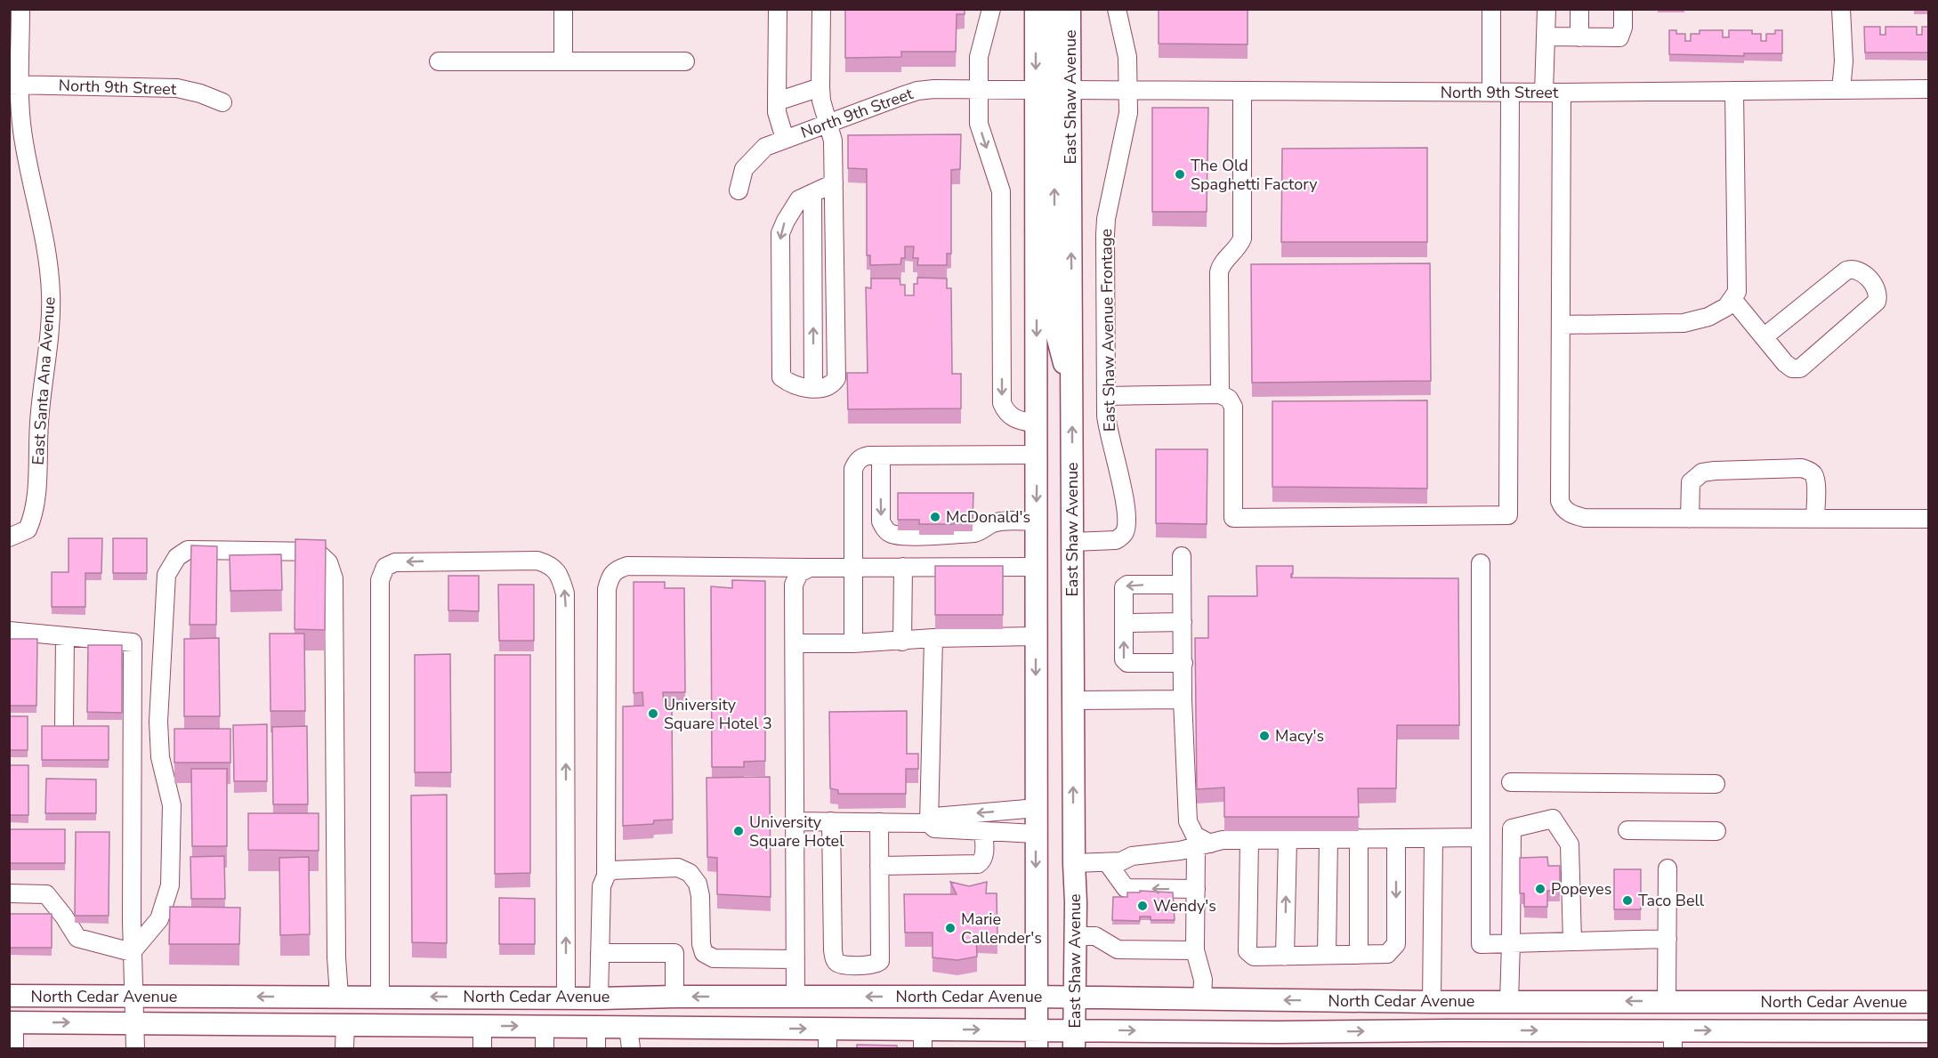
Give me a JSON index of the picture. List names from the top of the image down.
{
  "streets": {
    "main road": ["East Shaw Avenue", "North Cedar Avenue"],
    "street": ["North 9th Street", "East Shaw Avenue Frontage", "East Santa Ana Avenue"]
  },
  "crossings": [
    ["North 9th Street", "East Shaw Avenue"],
    ["North 9th Street", "East Shaw Avenue Frontage"],
    ["North 9th Street", "East Santa Ana Avenue"],
    ["East Shaw Avenue", "East Shaw Avenue Frontage"],
    ["East Shaw Avenue", "North Cedar Avenue"]
  ],
  "places": [
    "The Old Spaghetti Factory",
    "McDonald's",
    "University Square Hotel 3",
    "Macy's",
    "University Square Hotel",
    "Popeyes",
    "Taco Bell",
    "Wendy's",
    "Marie Callender's"
  ]
}
